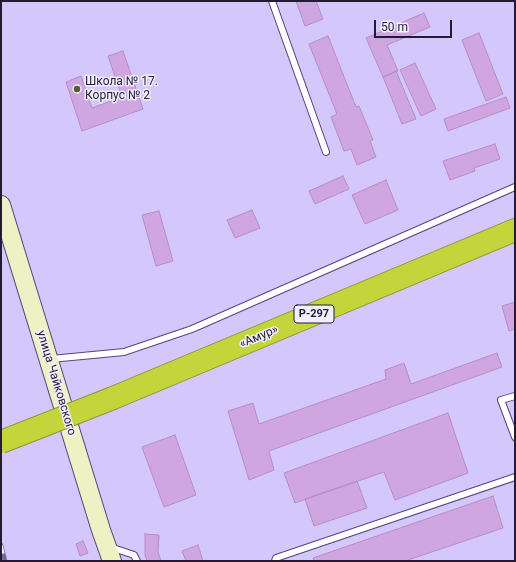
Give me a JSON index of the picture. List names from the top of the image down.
{
  "streets": {
    "highway": ["Р-297", "«Амур»"],
    "street": ["улица Чайковского"]
  },
  "places": ["Школа № 17. Корпус № 2"],
  "scale_bar": "50 m"
}
